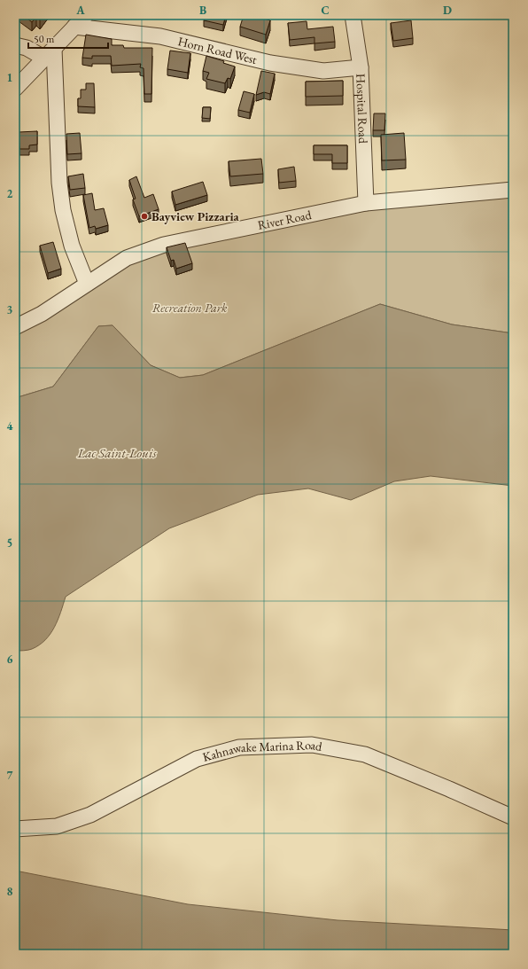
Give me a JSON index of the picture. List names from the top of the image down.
{
  "streets": {
    "street": [
      "Horn Road West",
      "Hospital Road",
      "River Road",
      "Kahnawake Marina Road"
    ]
  },
  "crossings": [
    ["Horn Road West", "Hospital Road"],
    ["Hospital Road", "River Road"]
  ],
  "water": ["Lac Saint-Louis"],
  "parks": ["Recreation Park"],
  "places": ["Bayview Pizzaria"],
  "scale_bar": "50 m",
  "grid": {
    "columns": [
      "A",
      "B",
      "C",
      "D"
    ],
    "rows": [
      "1",
      "2",
      "3",
      "4",
      "5",
      "6",
      "7",
      "8"
    ]
  }
}
